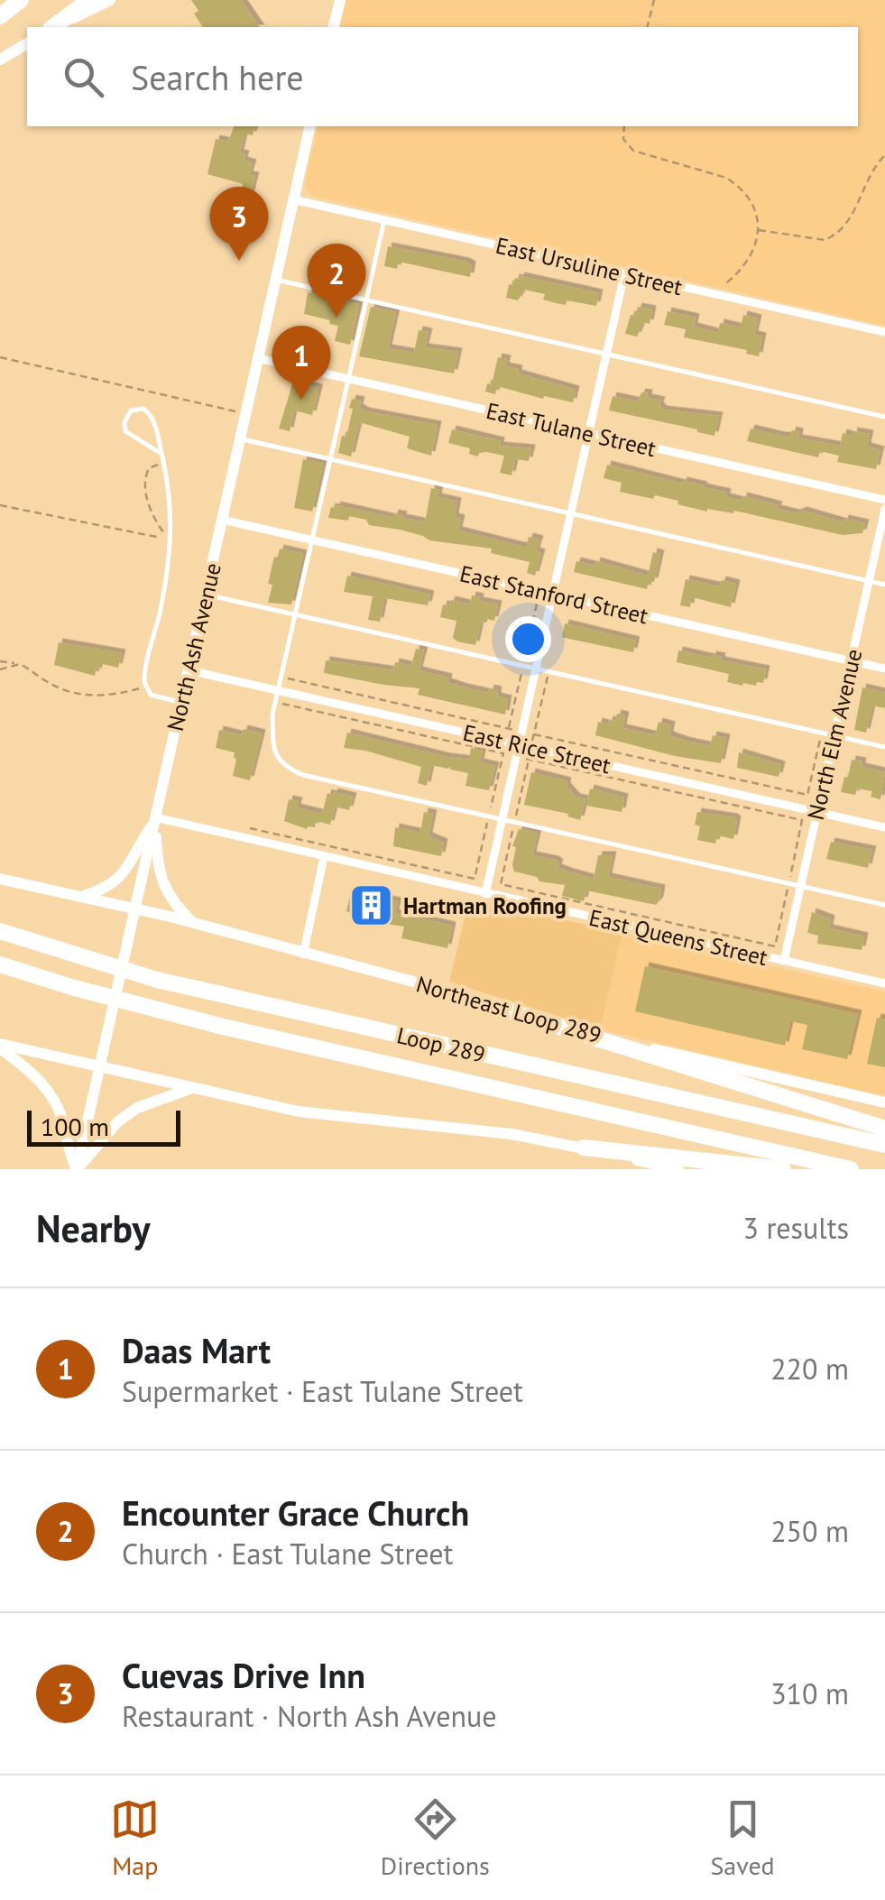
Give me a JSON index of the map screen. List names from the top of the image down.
{
  "streets": {
    "highway": ["Loop 289"],
    "main road": ["North Ash Avenue", "Northeast Loop 289"],
    "street": [
      "East Ursuline Street",
      "East Tulane Street",
      "East Stanford Street",
      "North Elm Avenue",
      "East Rice Street",
      "East Queens Street"
    ]
  },
  "crossings": [
    ["East Ursuline Street", "North Ash Avenue"],
    ["East Tulane Street", "North Ash Avenue"],
    ["East Stanford Street", "North Ash Avenue"],
    ["East Stanford Street", "North Elm Avenue"],
    ["North Ash Avenue", "East Rice Street"],
    ["North Ash Avenue", "East Queens Street"],
    ["North Ash Avenue", "Northeast Loop 289"],
    ["North Elm Avenue", "East Rice Street"],
    ["North Elm Avenue", "East Queens Street"]
  ],
  "places": {
    "building": ["Hartman Roofing"]
  },
  "scale_bar": "100 m",
  "page": {
    "search": "Search here",
    "pins": ["3", "2", "1"],
    "scale": "100 m",
    "heading": ["Nearby", "3 results"],
    "list": [
      {
        "mark": "1",
        "name": "Daas Mart",
        "note": "Supermarket · East Tulane Street",
        "value": "220 m"
      },
      {
        "mark": "2",
        "name": "Encounter Grace Church",
        "note": "Church · East Tulane Street",
        "value": "250 m"
      },
      {
        "mark": "3",
        "name": "Cuevas Drive Inn",
        "note": "Restaurant · North Ash Avenue",
        "value": "310 m"
      }
    ],
    "nav": ["Map", "Directions", "Saved"]
  }
}
